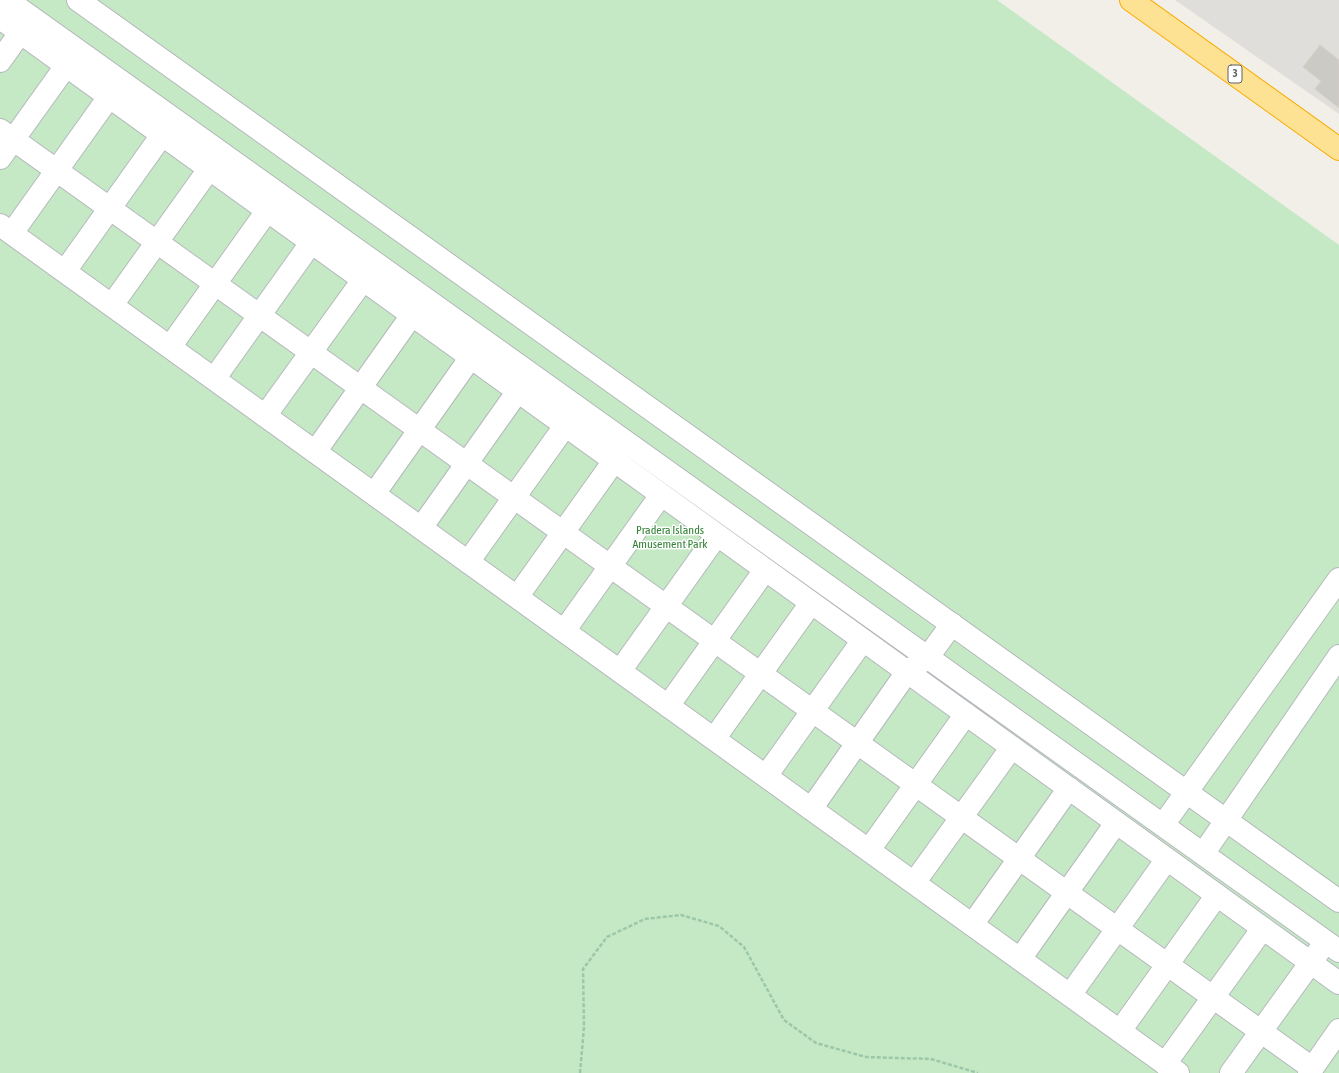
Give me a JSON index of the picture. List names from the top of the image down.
{
  "streets": {
    "highway": ["3"]
  },
  "parks": ["Pradera Islands Amusement Park"]
}
